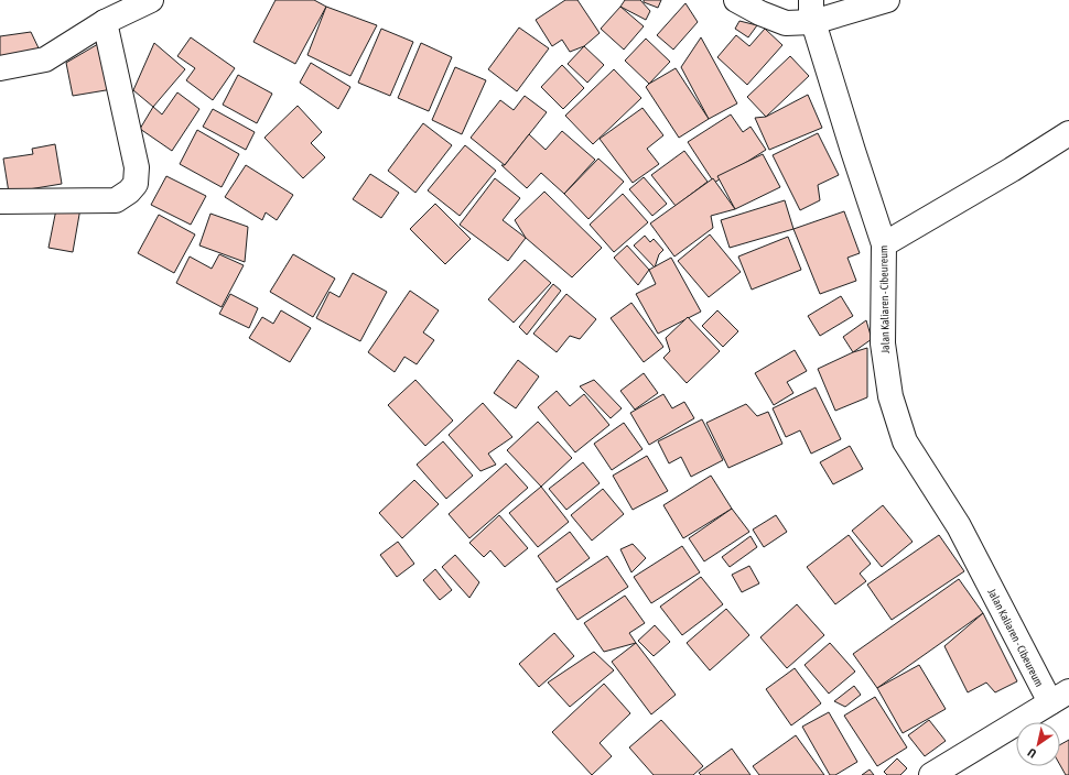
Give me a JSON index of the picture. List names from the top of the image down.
{
  "streets": {
    "street": ["Jalan Kaliaren - Cibeureum"]
  },
  "north": "bottom left"
}
